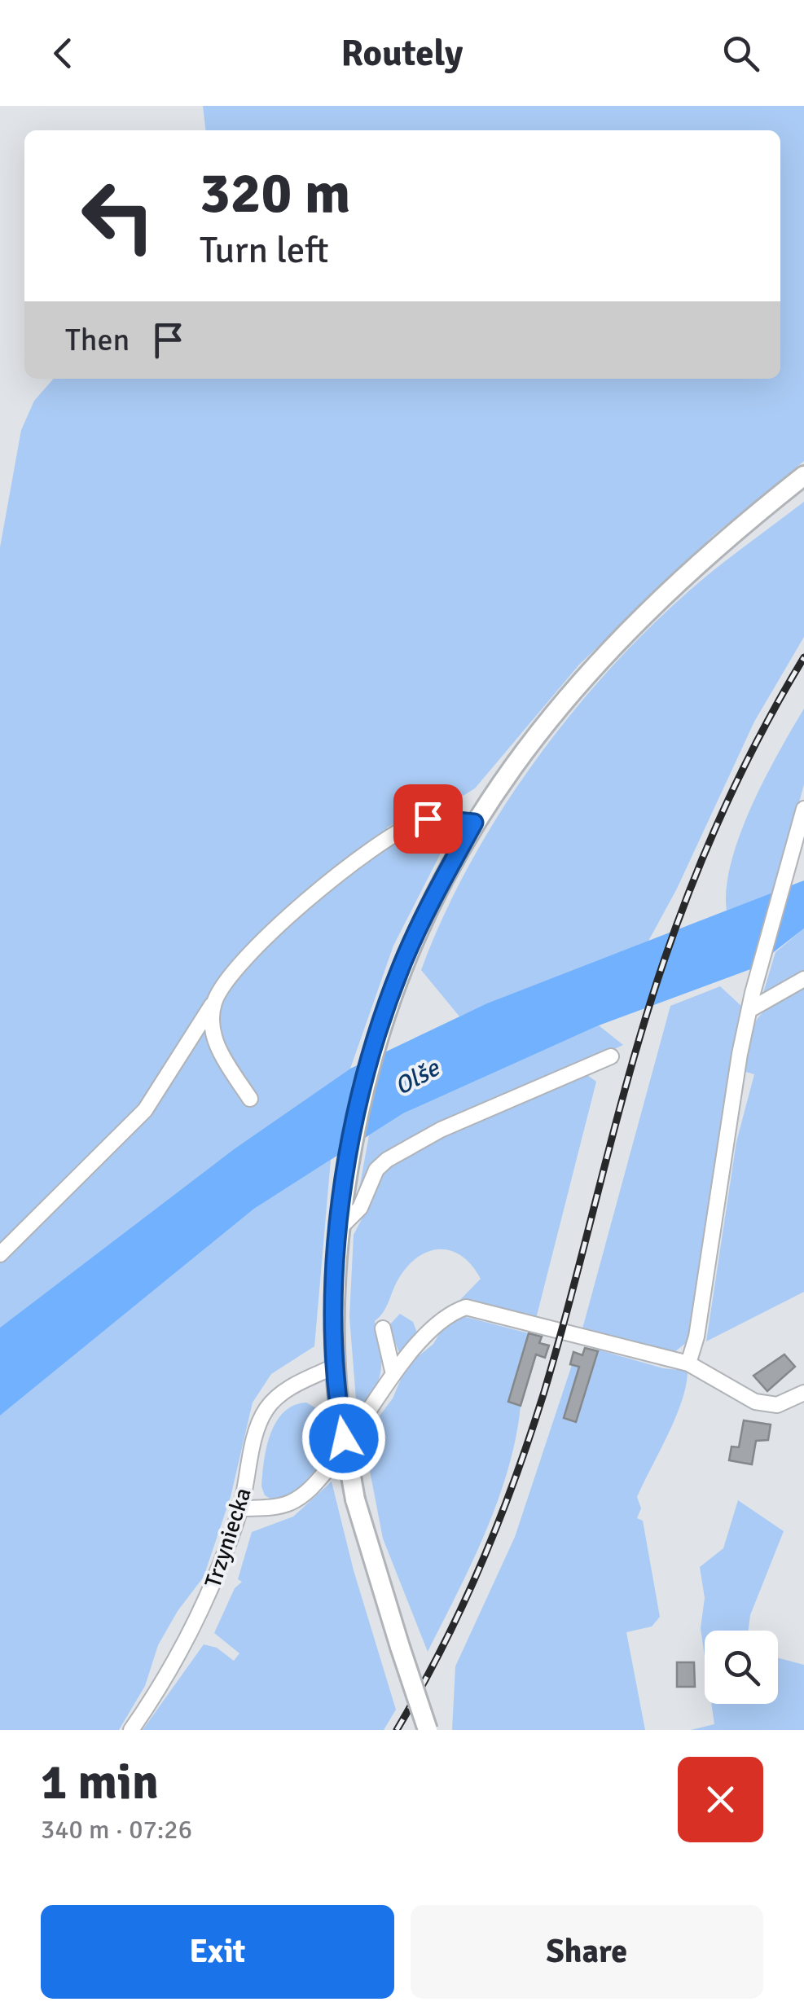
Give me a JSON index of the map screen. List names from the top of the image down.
{
  "streets": {
    "street": ["Trzyniecka"]
  },
  "water": ["Olše"],
  "page": {
    "header": "Routely",
    "turn": ["320 m", "Turn left"],
    "then": "Then",
    "heading": ["1 min", "340 m · 07:26"],
    "buttons": ["Exit", "Share"]
  }
}
